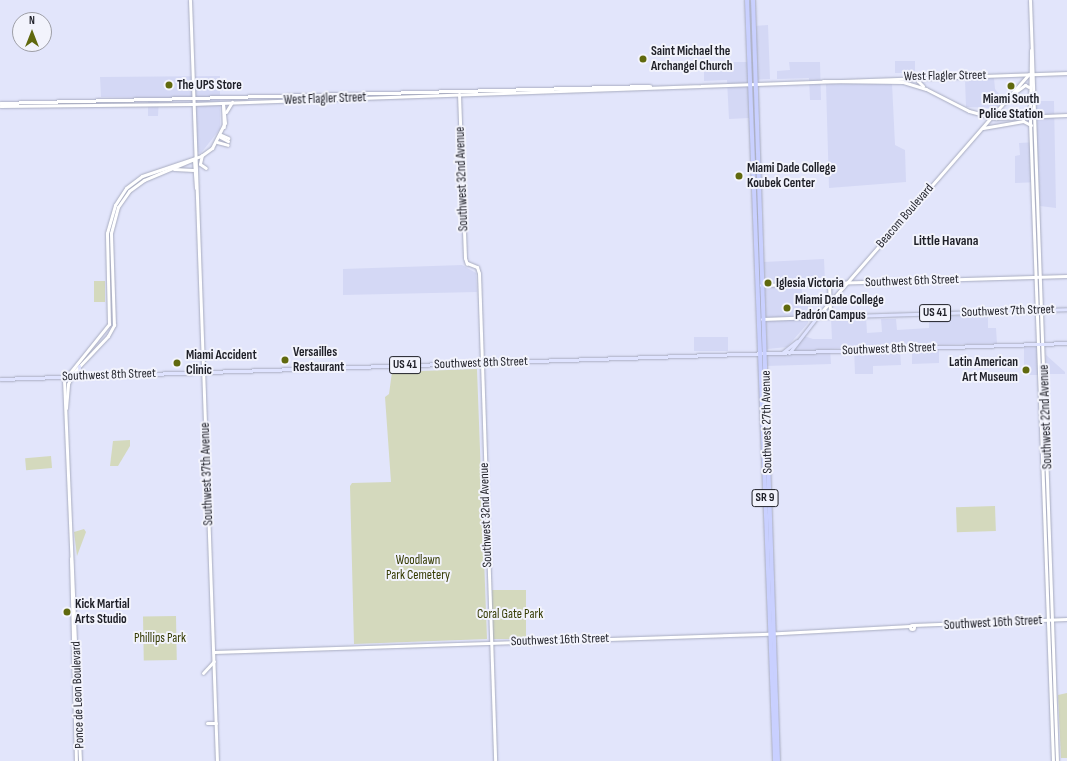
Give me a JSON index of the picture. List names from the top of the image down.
{
  "streets": {
    "highway": ["Southwest 27th Avenue", "SR 9"],
    "main road": [
      "West Flagler Street",
      "Southwest 32nd Avenue",
      "Beacom Boulevard",
      "Southwest 6th Street",
      "Southwest 7th Street",
      "US 41",
      "Southwest 8th Street",
      "Southwest 22nd Avenue",
      "Southwest 37th Avenue",
      "Southwest 16th Street",
      "Ponce de Leon Boulevard"
    ]
  },
  "crossings": [
    ["West Flagler Street", "Southwest 32nd Avenue"],
    ["West Flagler Street", "Beacom Boulevard"],
    ["West Flagler Street", "Southwest 22nd Avenue"],
    ["West Flagler Street", "Southwest 27th Avenue"],
    ["West Flagler Street", "Southwest 37th Avenue"],
    ["West Flagler Street", "SR 9"],
    ["Southwest 32nd Avenue", "Southwest 8th Street"],
    ["Southwest 32nd Avenue", "Southwest 16th Street"],
    ["Beacom Boulevard", "Southwest 6th Street"],
    ["Beacom Boulevard", "Southwest 7th Street"],
    ["Beacom Boulevard", "Southwest 8th Street"],
    ["Beacom Boulevard", "Southwest 22nd Avenue"],
    ["Southwest 6th Street", "Southwest 22nd Avenue"],
    ["Southwest 6th Street", "Southwest 27th Avenue"],
    ["Southwest 7th Street", "Southwest 22nd Avenue"],
    ["Southwest 7th Street", "Southwest 27th Avenue"],
    ["Southwest 8th Street", "Southwest 22nd Avenue"],
    ["Southwest 8th Street", "Southwest 27th Avenue"],
    ["Southwest 8th Street", "Southwest 37th Avenue"],
    ["Southwest 8th Street", "Ponce de Leon Boulevard"],
    ["Southwest 22nd Avenue", "Southwest 16th Street"],
    ["Southwest 27th Avenue", "SR 9"],
    ["Southwest 27th Avenue", "Southwest 16th Street"],
    ["Southwest 37th Avenue", "Southwest 16th Street"]
  ],
  "districts": ["Little Havana"],
  "parks": ["Woodlawn Park Cemetery", "Coral Gate Park", "Phillips Park"],
  "places": [
    "Saint Michael the Archangel Church",
    "The UPS Store",
    "Miami South Police Station",
    "Miami Dade College Koubek Center",
    "Iglesia Victoria",
    "Miami Dade College Padrón Campus",
    "Versailles Restaurant",
    "Miami Accident Clinic",
    "Latin American Art Museum",
    "Kick Martial Arts Studio"
  ],
  "north": "top"
}
